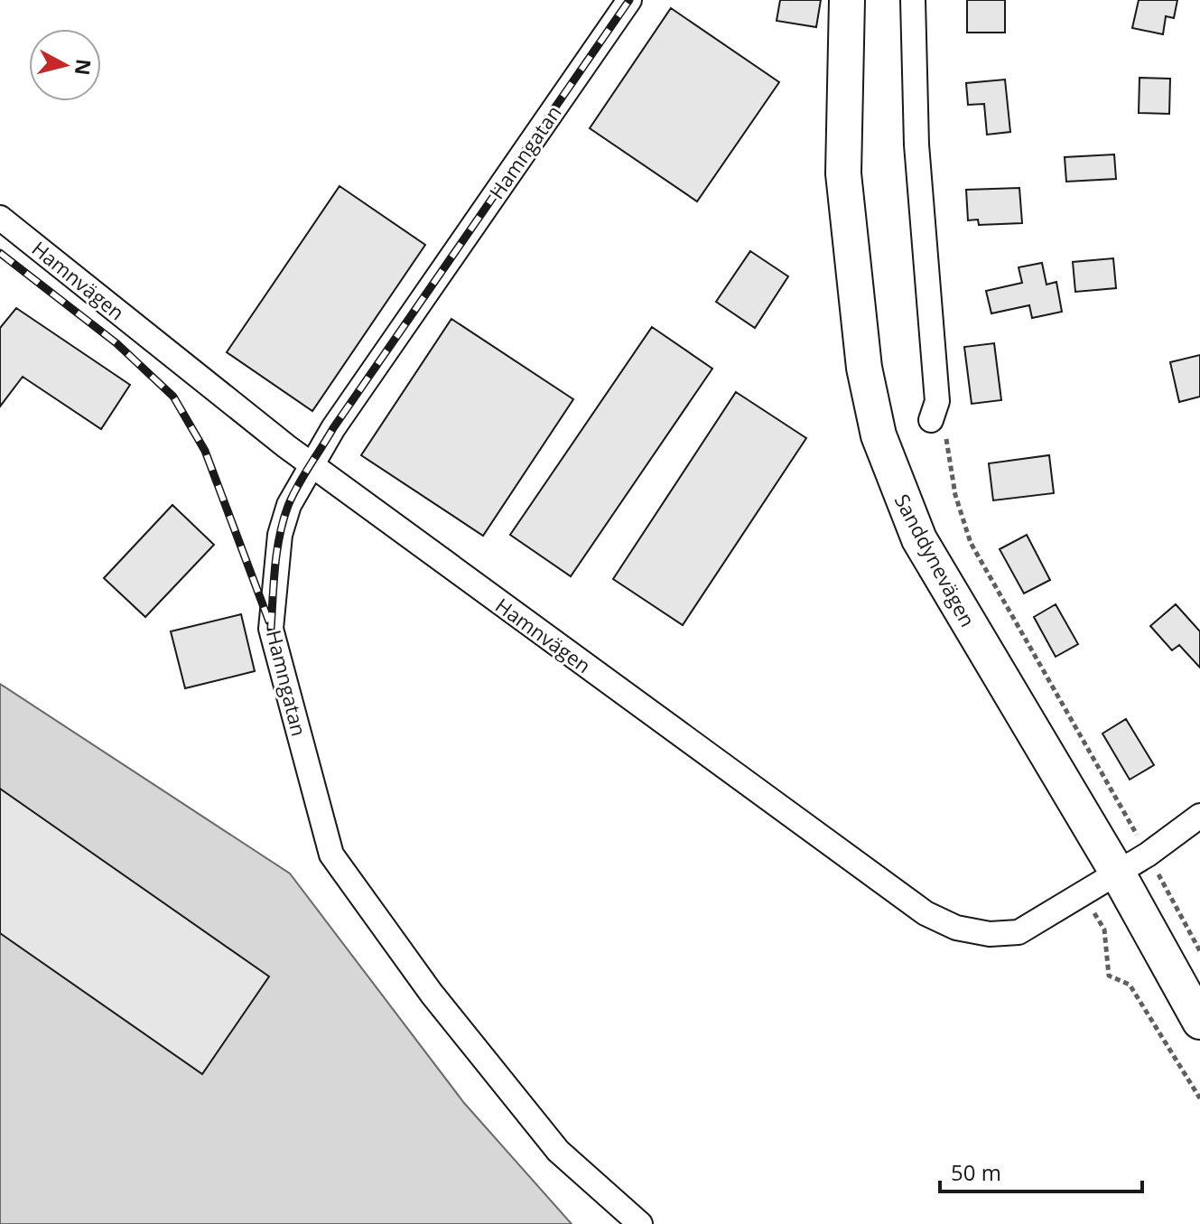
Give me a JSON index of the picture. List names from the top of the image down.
{
  "streets": {
    "street": ["Hamngatan", "Hamnvägen", "Sanddynevägen"]
  },
  "crossings": [
    ["Hamngatan", "Hamnvägen"],
    ["Hamnvägen", "Sanddynevägen"]
  ],
  "scale_bar": "50 m",
  "north": "right"
}
